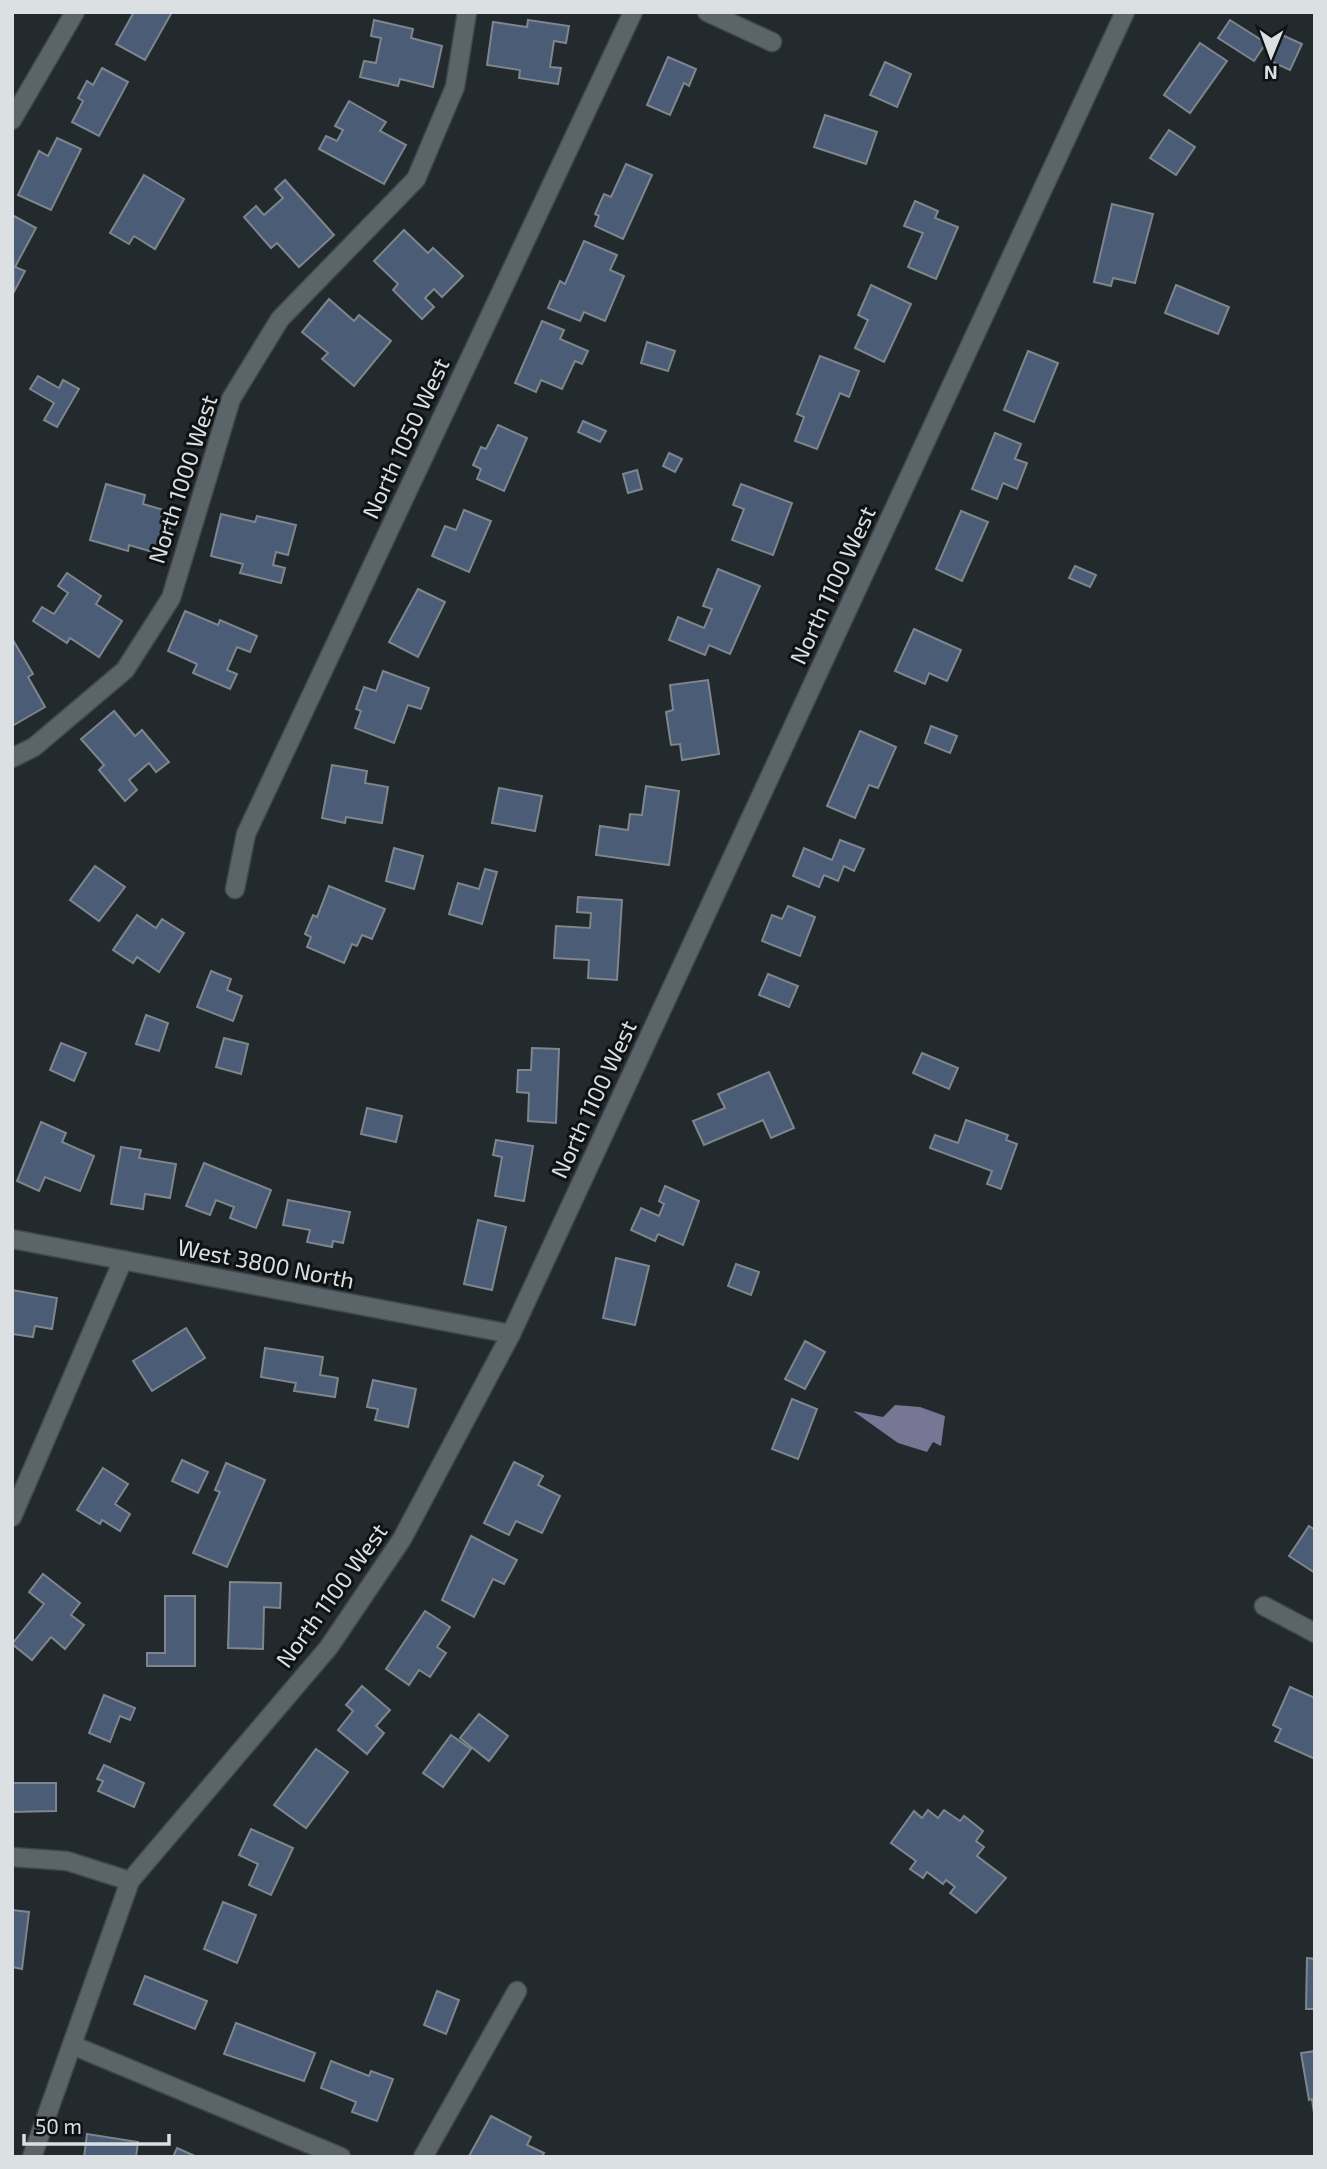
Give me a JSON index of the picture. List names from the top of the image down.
{
  "streets": {
    "street": [
      "North 1050 West",
      "North 1000 West",
      "North 1100 West",
      "West 3800 North"
    ]
  },
  "crossings": [
    ["North 1100 West", "West 3800 North"]
  ],
  "scale_bar": "50 m",
  "north": "bottom"
}
